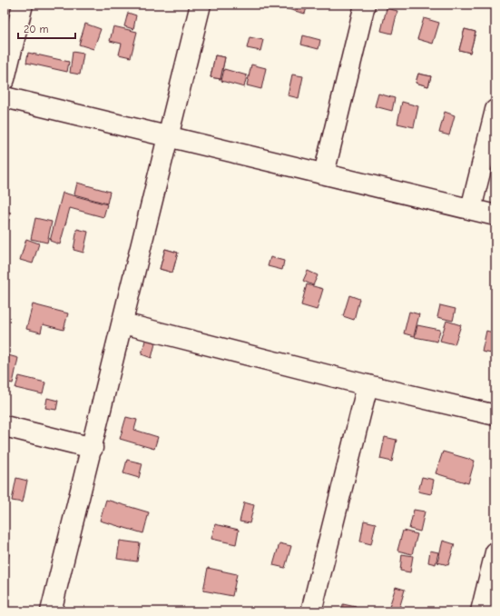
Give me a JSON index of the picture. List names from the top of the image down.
{
  "scale_bar": "20 m"
}
